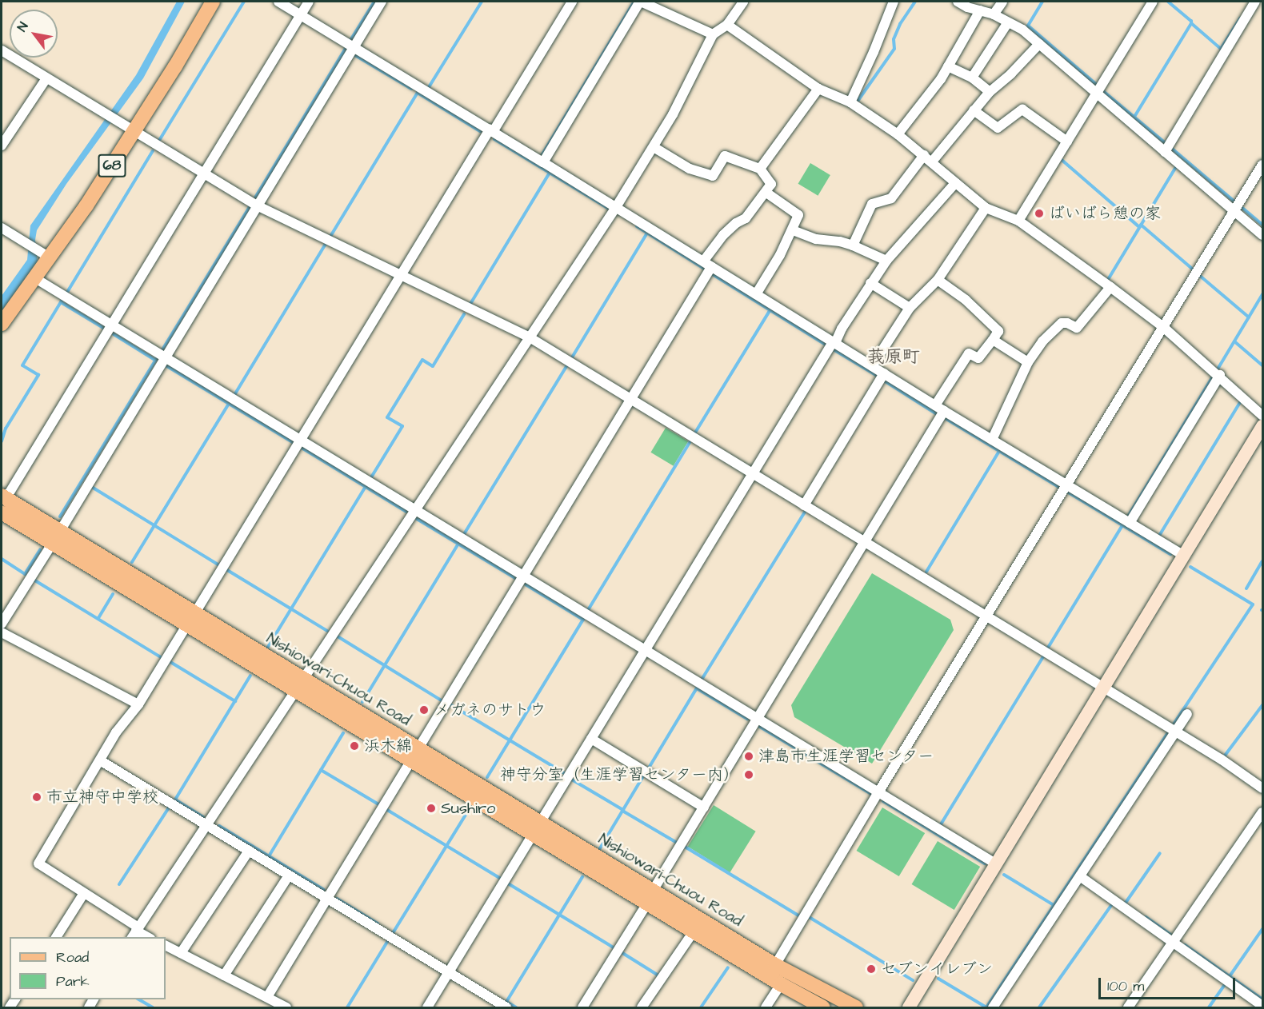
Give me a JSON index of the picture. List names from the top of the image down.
{
  "streets": {
    "main road": ["68", "Nishiowari-Chuou Road"]
  },
  "districts": ["莪原町"],
  "places": [
    "ばいばら憩の家",
    "メガネのサトウ",
    "浜木綿",
    "津島市生涯学習センター",
    "神守分室（生涯学習センター内）",
    "市立神守中学校",
    "Sushiro",
    "セブンイレブン"
  ],
  "legend": ["Road", "Park"],
  "scale_bar": "100 m",
  "north": "top left"
}
